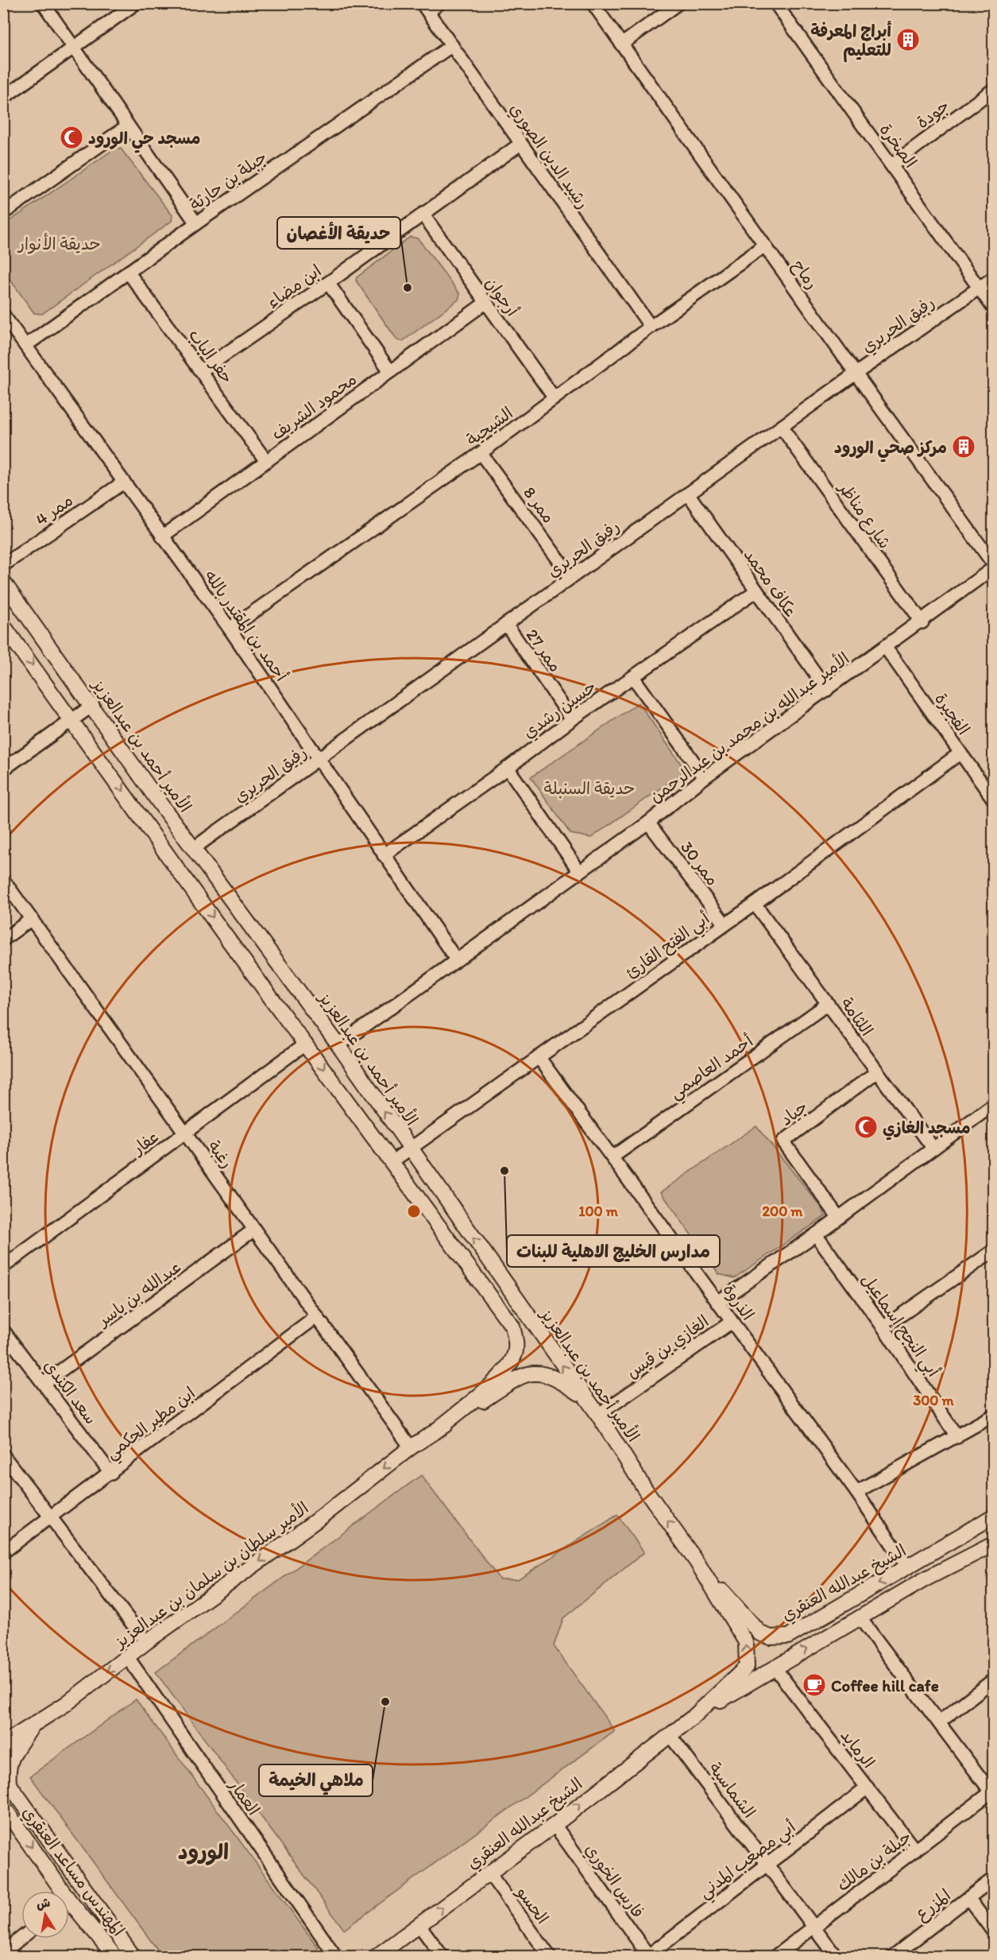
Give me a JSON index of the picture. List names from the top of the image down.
{
  "streets": {
    "street": [
      "جودة",
      "الصخرة",
      "رشيد الدين الصوري",
      "جبلة بن حارثة",
      "رماح",
      "ابن مضاء",
      "أرجوان",
      "رفيق الحريري",
      "حفر الباب",
      "محمود الشريف",
      "الشيحية",
      "ممر 8",
      "ممر 4",
      "شارع مناظر",
      "عكاف محمد",
      "أحمد بن المقتدر بالله",
      "ممر 27",
      "حسين رشدي",
      "الفجيرة",
      "الأمير عبدالله بن محمد بن عبدالرحمن",
      "الأمير أحمد بن عبدالعزيز",
      "ممر 30",
      "أبي الفتح القارئ",
      "اللثامة",
      "أحمد العاصمي",
      "جياد",
      "عفار",
      "رغبة",
      "عبدالله بن ياسر",
      "الذروة",
      "أبي النجح إسماعيل",
      "الغازي بن قيس",
      "سعد الكندي",
      "ابن مطير الحكمي",
      "الأمير سلطان بن سلمان بن عبدالعزيز",
      "الشيخ عبدالله العنقري",
      "الرمايد",
      "الشماسية",
      "العمار",
      "أبي مصعب المدني",
      "جبلة بن مالك",
      "المهندس مساعد العنقري",
      "فارس الخوري",
      "المزرع",
      "الحسو"
    ]
  },
  "crossings": [
    ["جودة", "الصخرة"],
    ["الصخرة", "رفيق الحريري"],
    ["رشيد الدين الصوري", "جبلة بن حارثة"],
    ["رشيد الدين الصوري", "ابن مضاء"],
    ["رشيد الدين الصوري", "الشيحية"],
    ["جبلة بن حارثة", "حفر الباب"],
    ["جبلة بن حارثة", "أحمد بن المقتدر بالله"],
    ["رماح", "رفيق الحريري"],
    ["رماح", "الشيحية"],
    ["ابن مضاء", "أرجوان"],
    ["ابن مضاء", "حفر الباب"],
    ["أرجوان", "محمود الشريف"],
    ["أرجوان", "الشيحية"],
    ["رفيق الحريري", "ممر 8"],
    ["رفيق الحريري", "شارع مناظر"],
    ["رفيق الحريري", "عكاف محمد"],
    ["رفيق الحريري", "أحمد بن المقتدر بالله"],
    ["رفيق الحريري", "ممر 27"],
    ["رفيق الحريري", "الأمير أحمد بن عبدالعزيز"],
    ["حفر الباب", "محمود الشريف"],
    ["محمود الشريف", "أحمد بن المقتدر بالله"],
    ["الشيحية", "ممر 8"],
    ["الشيحية", "أحمد بن المقتدر بالله"],
    ["ممر 4", "أحمد بن المقتدر بالله"],
    ["شارع مناظر", "الأمير عبدالله بن محمد بن عبدالرحمن"],
    ["عكاف محمد", "حسين رشدي"],
    ["عكاف محمد", "الأمير عبدالله بن محمد بن عبدالرحمن"],
    ["أحمد بن المقتدر بالله", "حسين رشدي"],
    ["أحمد بن المقتدر بالله", "الأمير عبدالله بن محمد بن عبدالرحمن"],
    ["ممر 27", "حسين رشدي"],
    ["الفجيرة", "الأمير عبدالله بن محمد بن عبدالرحمن"],
    ["الفجيرة", "أبي الفتح القارئ"],
    ["الأمير عبدالله بن محمد بن عبدالرحمن", "الأمير أحمد بن عبدالعزيز"],
    ["الأمير عبدالله بن محمد بن عبدالرحمن", "ممر 30"],
    ["الأمير أحمد بن عبدالعزيز", "أبي الفتح القارئ"],
    ["الأمير أحمد بن عبدالعزيز", "الغازي بن قيس"],
    ["الأمير أحمد بن عبدالعزيز", "الشيخ عبدالله العنقري"],
    ["ممر 30", "أبي الفتح القارئ"],
    ["أبي الفتح القارئ", "اللثامة"],
    ["أبي الفتح القارئ", "الذروة"],
    ["اللثامة", "أحمد العاصمي"],
    ["اللثامة", "جياد"],
    ["اللثامة", "الغازي بن قيس"],
    ["أحمد العاصمي", "الذروة"],
    ["جياد", "الغازي بن قيس"],
    ["عفار", "رغبة"],
    ["رغبة", "عبدالله بن ياسر"],
    ["رغبة", "ابن مطير الحكمي"],
    ["رغبة", "الأمير سلطان بن سلمان بن عبدالعزيز"],
    ["عبدالله بن ياسر", "سعد الكندي"],
    ["الذروة", "الغازي بن قيس"],
    ["الذروة", "الشيخ عبدالله العنقري"],
    ["أبي النجح إسماعيل", "الغازي بن قيس"],
    ["سعد الكندي", "ابن مطير الحكمي"],
    ["الأمير سلطان بن سلمان بن عبدالعزيز", "العمار"],
    ["الشيخ عبدالله العنقري", "الرمايد"],
    ["الشيخ عبدالله العنقري", "الشماسية"],
    ["الشيخ عبدالله العنقري", "فارس الخوري"],
    ["الشيخ عبدالله العنقري", "الحسو"],
    ["الرمايد", "أبي مصعب المدني"],
    ["الرمايد", "جبلة بن مالك"],
    ["الشماسية", "أبي مصعب المدني"],
    ["الشماسية", "جبلة بن مالك"],
    ["أبي مصعب المدني", "فارس الخوري"]
  ],
  "one_way": ["الأمير أحمد بن عبدالعزيز", "الأمير سلطان بن سلمان بن عبدالعزيز", "المهندس مساعد العنقري"],
  "districts": ["الورود"],
  "parks": ["حديقة الأنوار", "حديقة السنبلة"],
  "places": {
    "building": ["أبراج المعرفة للتعليم", "مركز صحي الورود"],
    "mosque": ["مسجد حي الورود", "مسجد الغازي"],
    "other": ["حديقة الأغصان", "مدارس الخليج الاهلية للبنات", "ملاهي الخيمة"],
    "cafe": ["Coffee hill cafe"]
  },
  "north": "top",
  "rings": ["100 m", "200 m", "300 m"]
}
